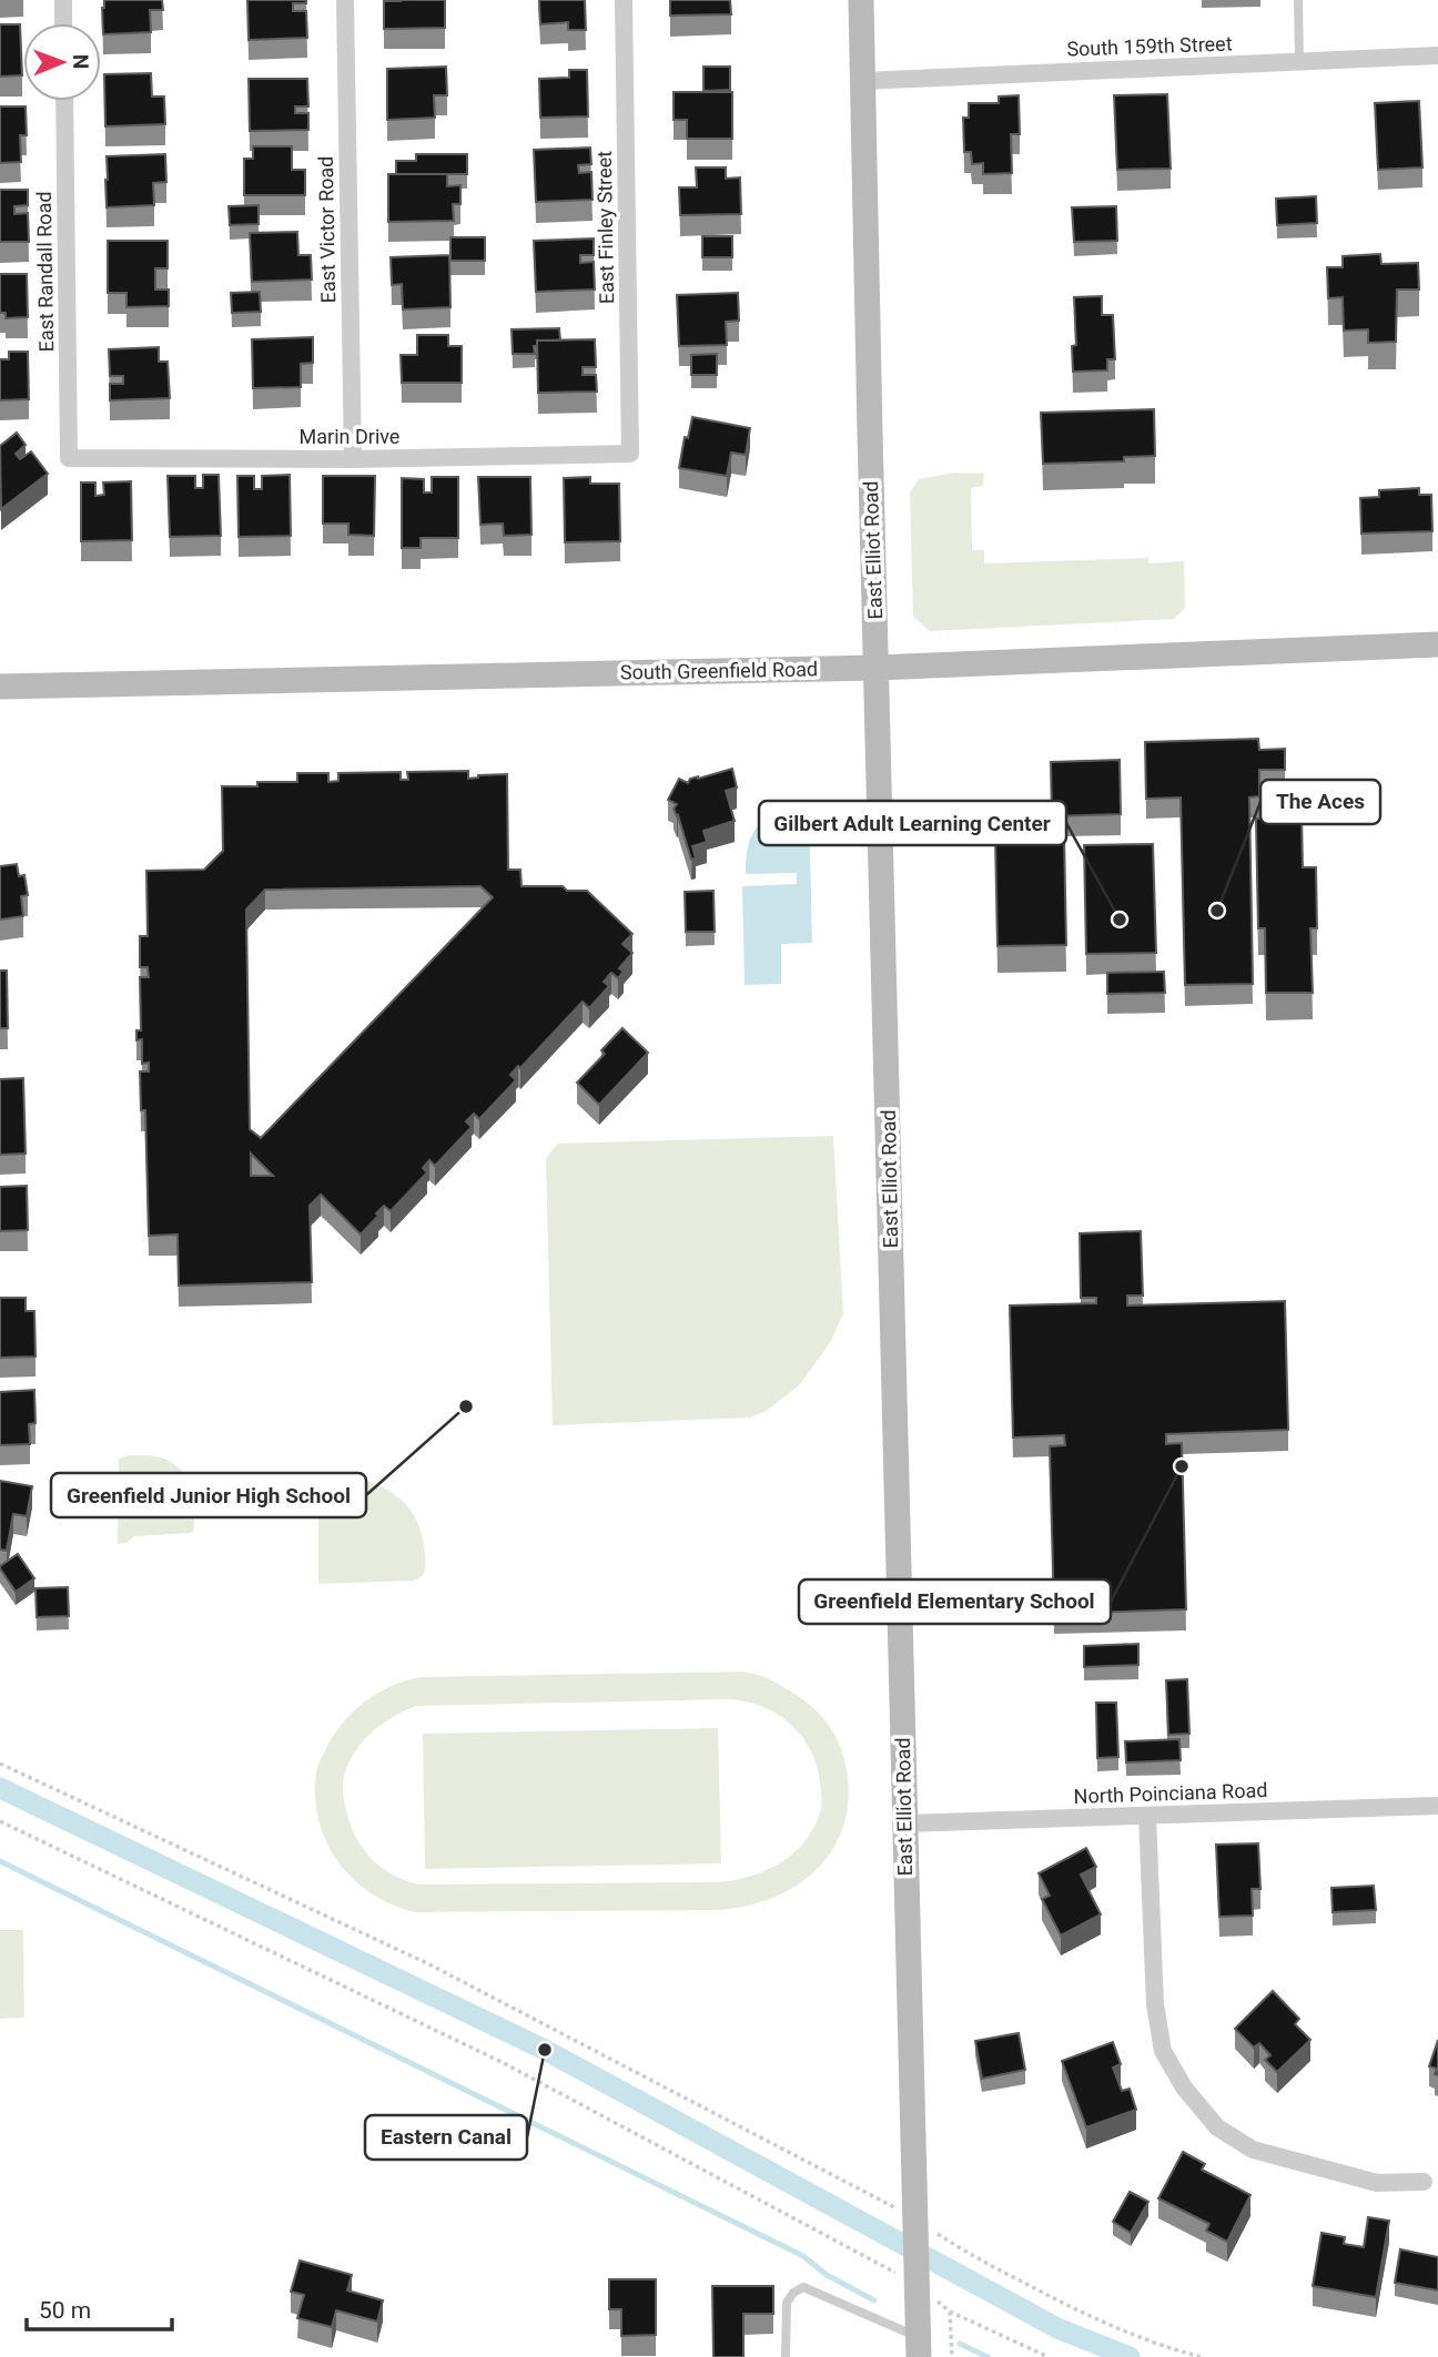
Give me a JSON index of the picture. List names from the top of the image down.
{
  "streets": {
    "main road": ["East Elliot Road", "South Greenfield Road"],
    "street": [
      "South 159th Street",
      "East Finley Street",
      "East Victor Road",
      "East Randall Road",
      "Marin Drive",
      "North Poinciana Road"
    ]
  },
  "crossings": [
    ["South 159th Street", "East Elliot Road"],
    ["East Finley Street", "Marin Drive"],
    ["East Victor Road", "Marin Drive"],
    ["East Randall Road", "Marin Drive"],
    ["East Elliot Road", "South Greenfield Road"],
    ["East Elliot Road", "North Poinciana Road"]
  ],
  "places": [
    "The Aces",
    "Gilbert Adult Learning Center",
    "Greenfield Junior High School",
    "Greenfield Elementary School",
    "Eastern Canal"
  ],
  "scale_bar": "50 m",
  "north": "right"
}
